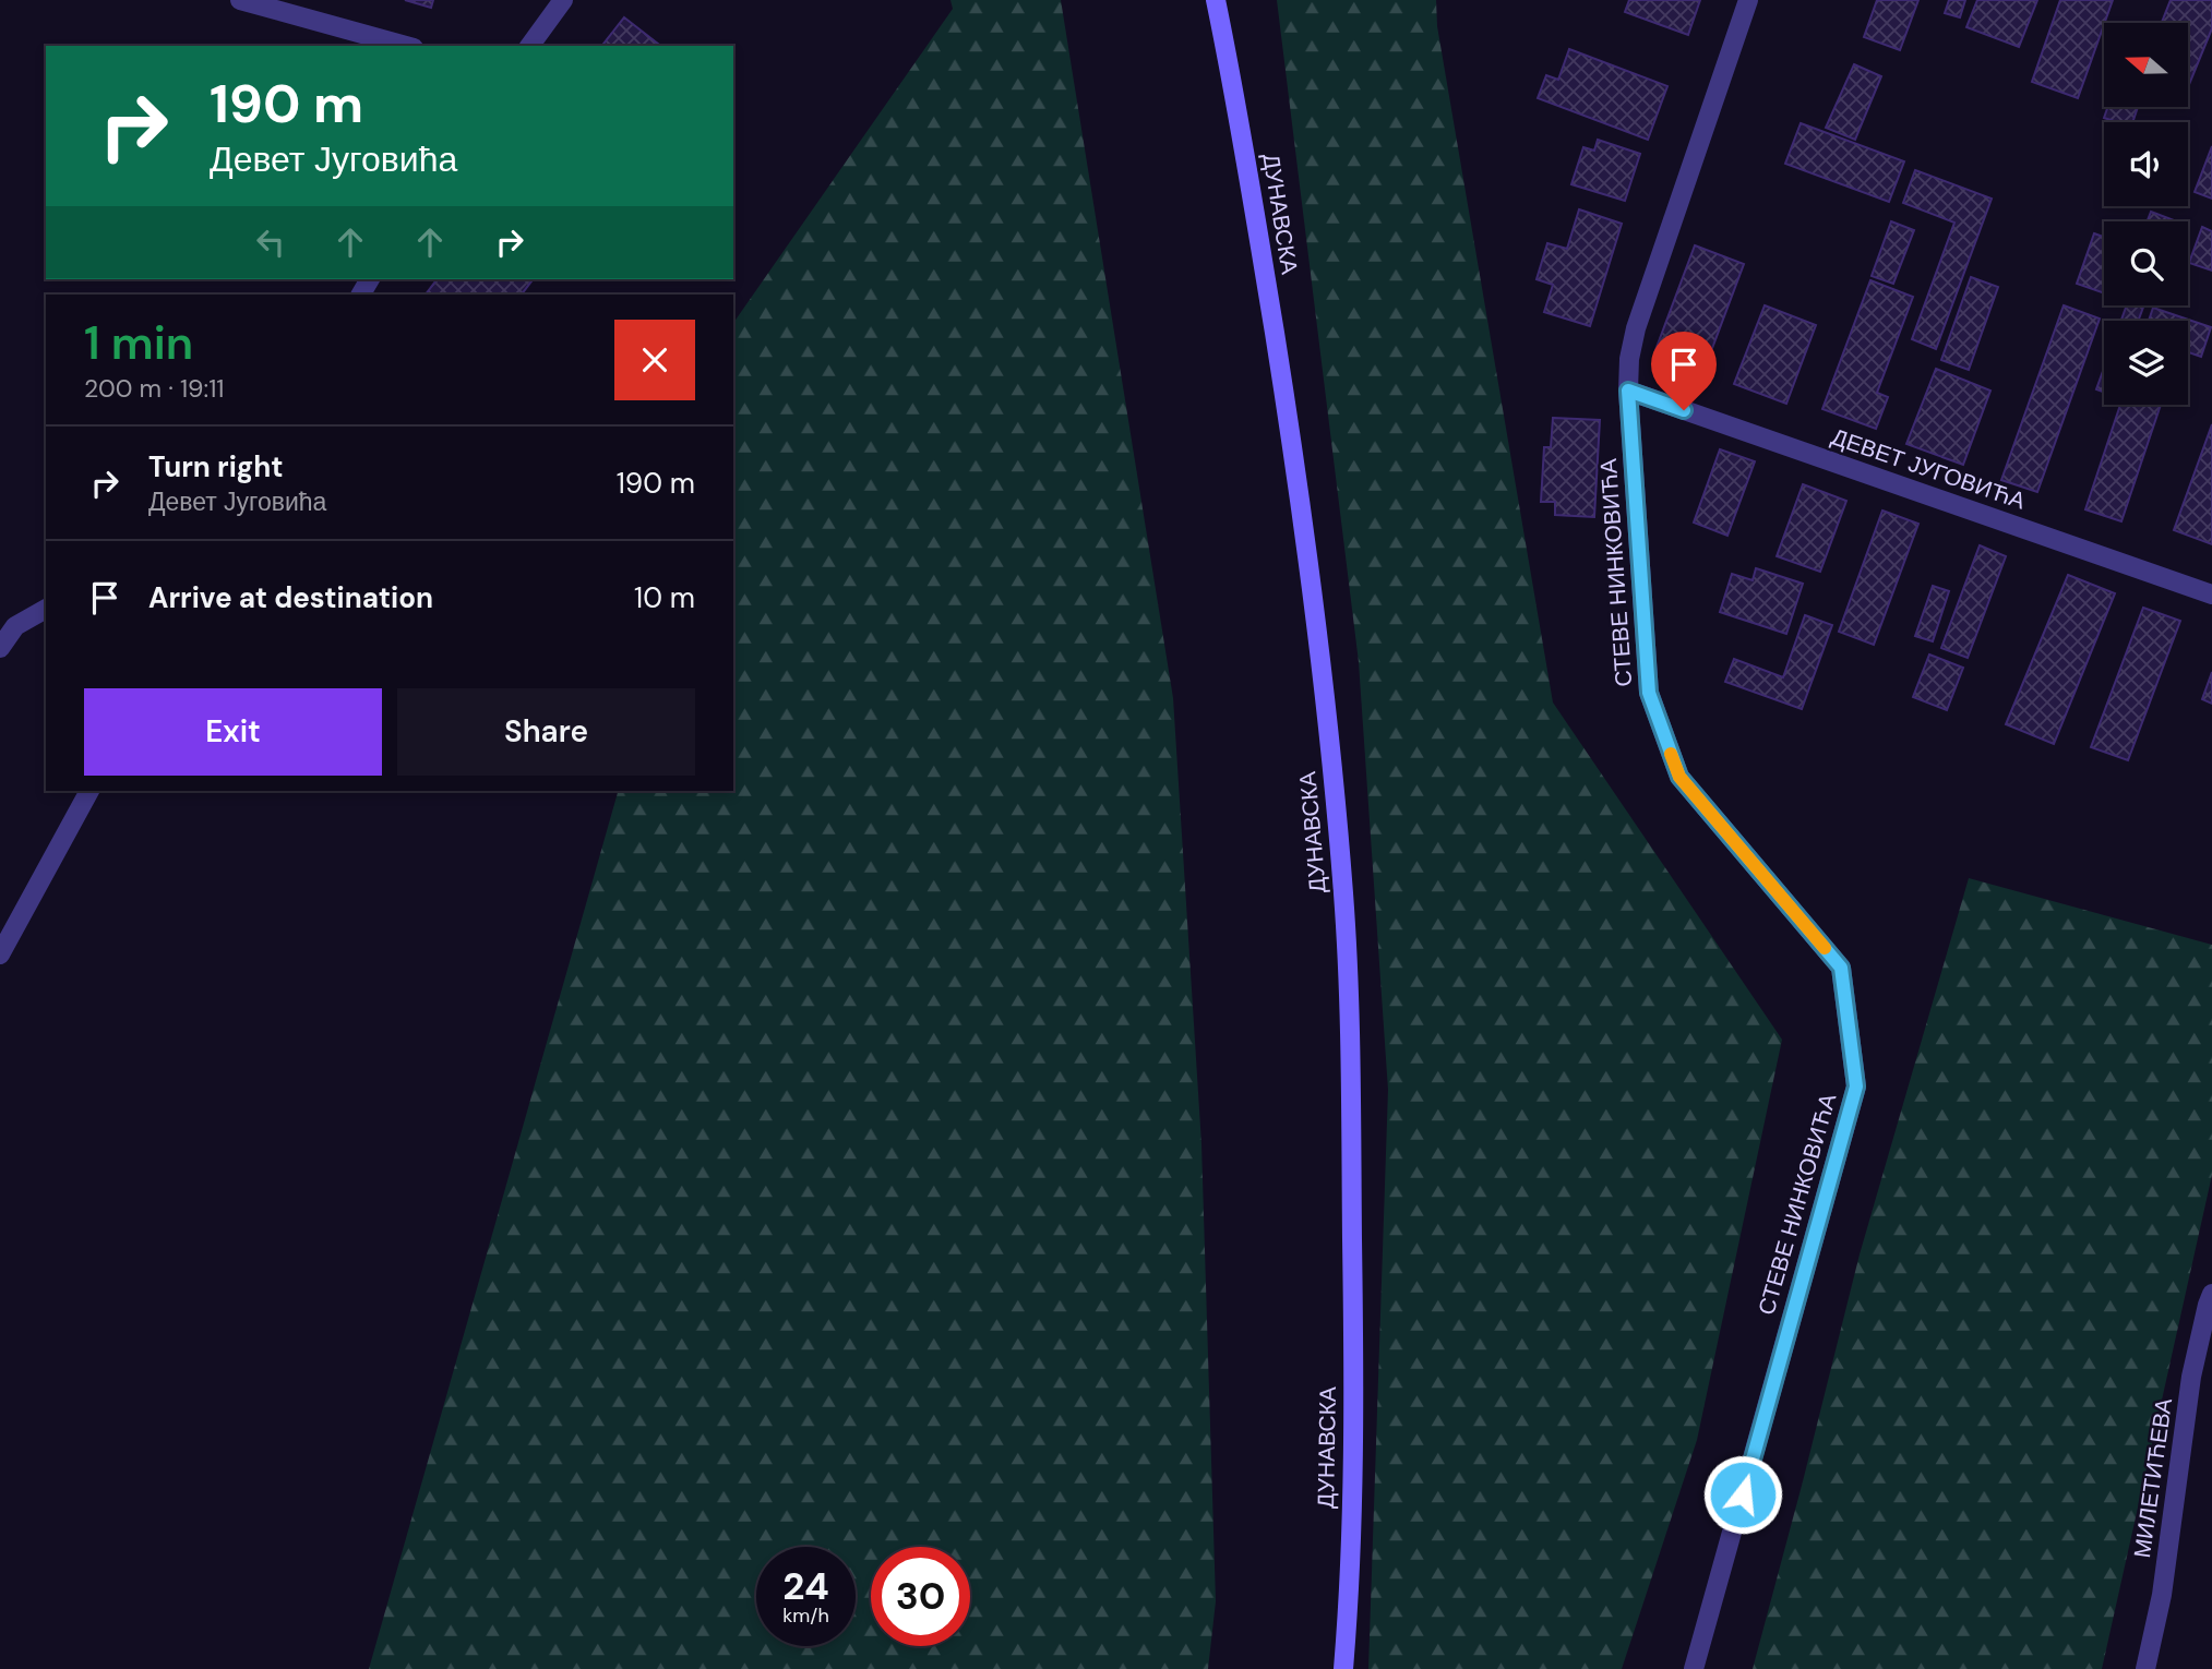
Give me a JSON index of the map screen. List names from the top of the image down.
{
  "streets": {
    "main road": ["ДУНАВСКА"],
    "street": ["ДЕВЕТ ЈУГОВИЋА", "СТЕВЕ НИНКОВИЋА", "МИЛЕТИЋЕВА"]
  },
  "crossings": [
    ["ДЕВЕТ ЈУГОВИЋА", "СТЕВЕ НИНКОВИЋА"]
  ],
  "north": "left",
  "page": {
    "turn": ["190 m", "Девет Југовића"],
    "heading": ["1 min", "200 m · 19:11"],
    "list": [
      {
        "name": "Turn right",
        "note": "Девет Југовића",
        "value": "190 m"
      },
      {
        "name": "Arrive at destination",
        "value": "10 m"
      }
    ],
    "buttons": ["Exit", "Share"],
    "speed": "24 km/h",
    "limit": "30"
  }
}
